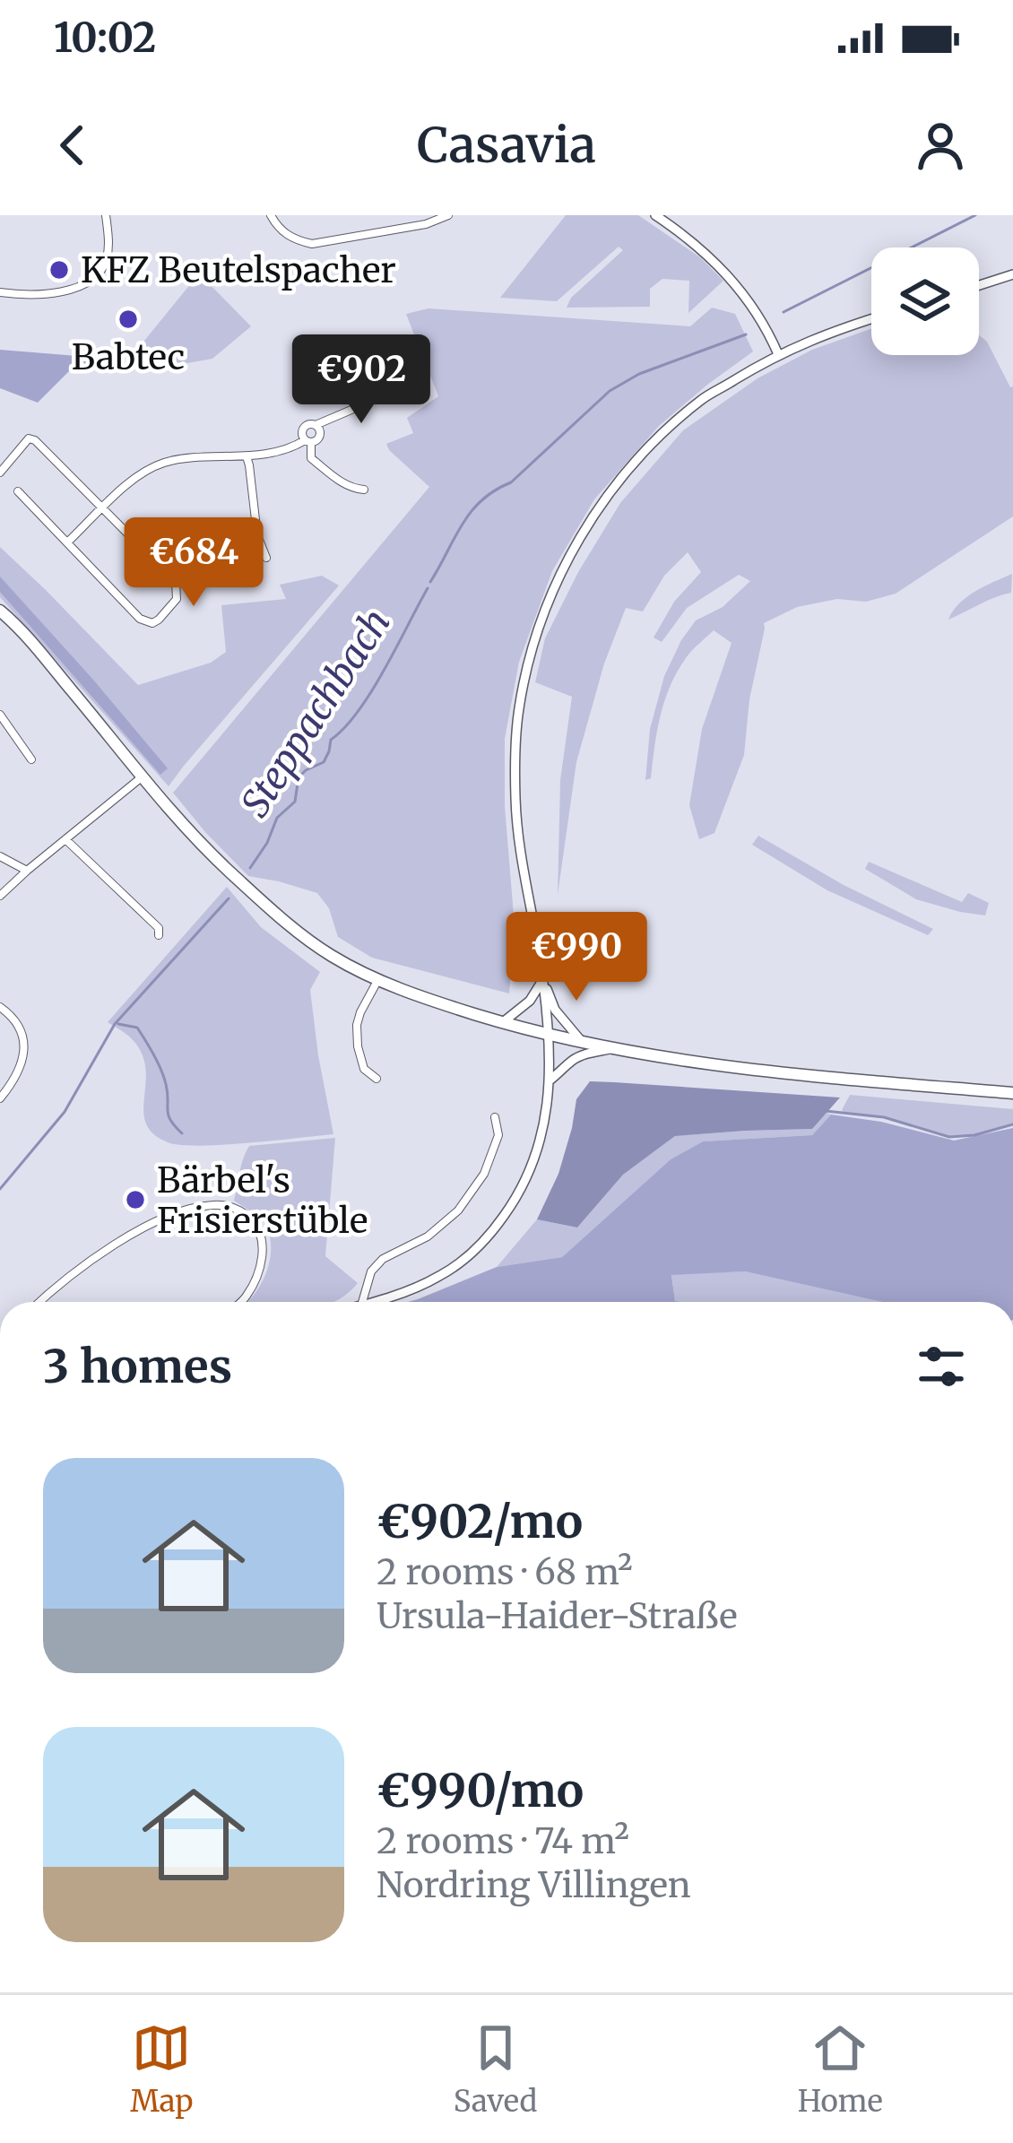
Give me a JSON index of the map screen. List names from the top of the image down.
{
  "water": ["Steppachbach"],
  "places": ["KFZ Beutelspacher", "Babtec", "Bärbel's Frisierstüble"],
  "page": {
    "status": "10:02",
    "header": "Casavia",
    "price": ["€902", "€684", "€990"],
    "heading": "3 homes",
    "list": [
      {
        "name": "€902/mo",
        "note": "2 rooms · 68 m² · Ursula-Haider-Straße"
      },
      {
        "name": "€990/mo",
        "note": "2 rooms · 74 m² · Nordring Villingen"
      }
    ],
    "tabs": ["Map", "Saved", "Home"]
  }
}
